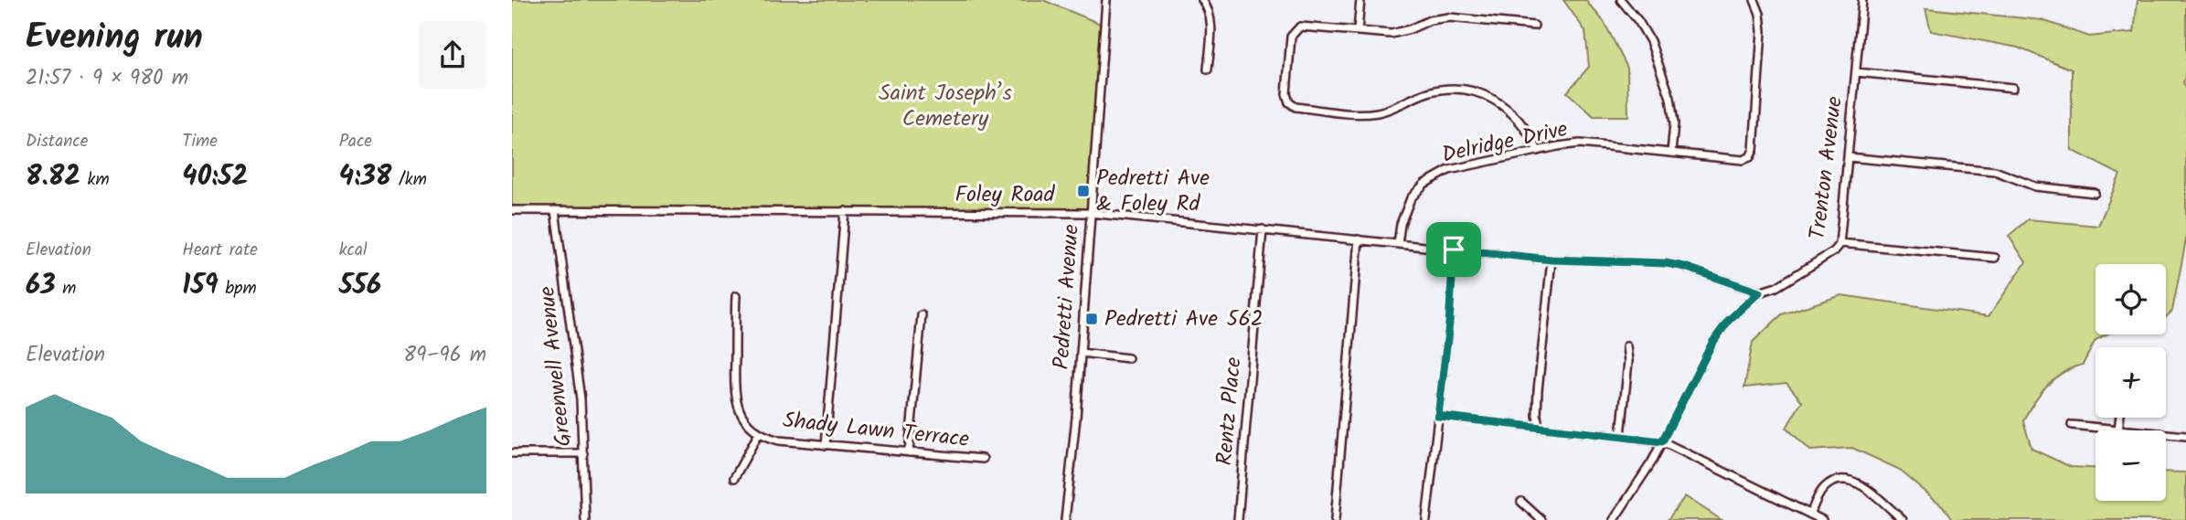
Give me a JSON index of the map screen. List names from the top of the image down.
{
  "streets": {
    "street": [
      "Delridge Drive",
      "Trenton Avenue",
      "Foley Road",
      "Pedretti Avenue",
      "Greenwell Avenue",
      "Rentz Place",
      "Shady Lawn Terrace"
    ]
  },
  "crossings": [
    ["Delridge Drive", "Foley Road"],
    ["Trenton Avenue", "Foley Road"],
    ["Foley Road", "Pedretti Avenue"],
    ["Foley Road", "Greenwell Avenue"],
    ["Foley Road", "Rentz Place"]
  ],
  "parks": ["Saint Joseph’s Cemetery"],
  "places": {
    "transit": ["Pedretti Ave & Foley Rd", "Pedretti Ave 562"]
  },
  "page": {
    "heading": ["Evening run", "21:57 · 9 × 980 m"],
    "stats": [
      ["Distance", "8.82 km"],
      ["Time", "40:52"],
      ["Pace", "4:38 /km"],
      ["Elevation", "63 m"],
      ["Heart rate", "159 bpm"],
      ["kcal", "556"]
    ],
    "map_buttons": ["+", "−"],
    "chart": ["Elevation", "89–96 m"]
  }
}
